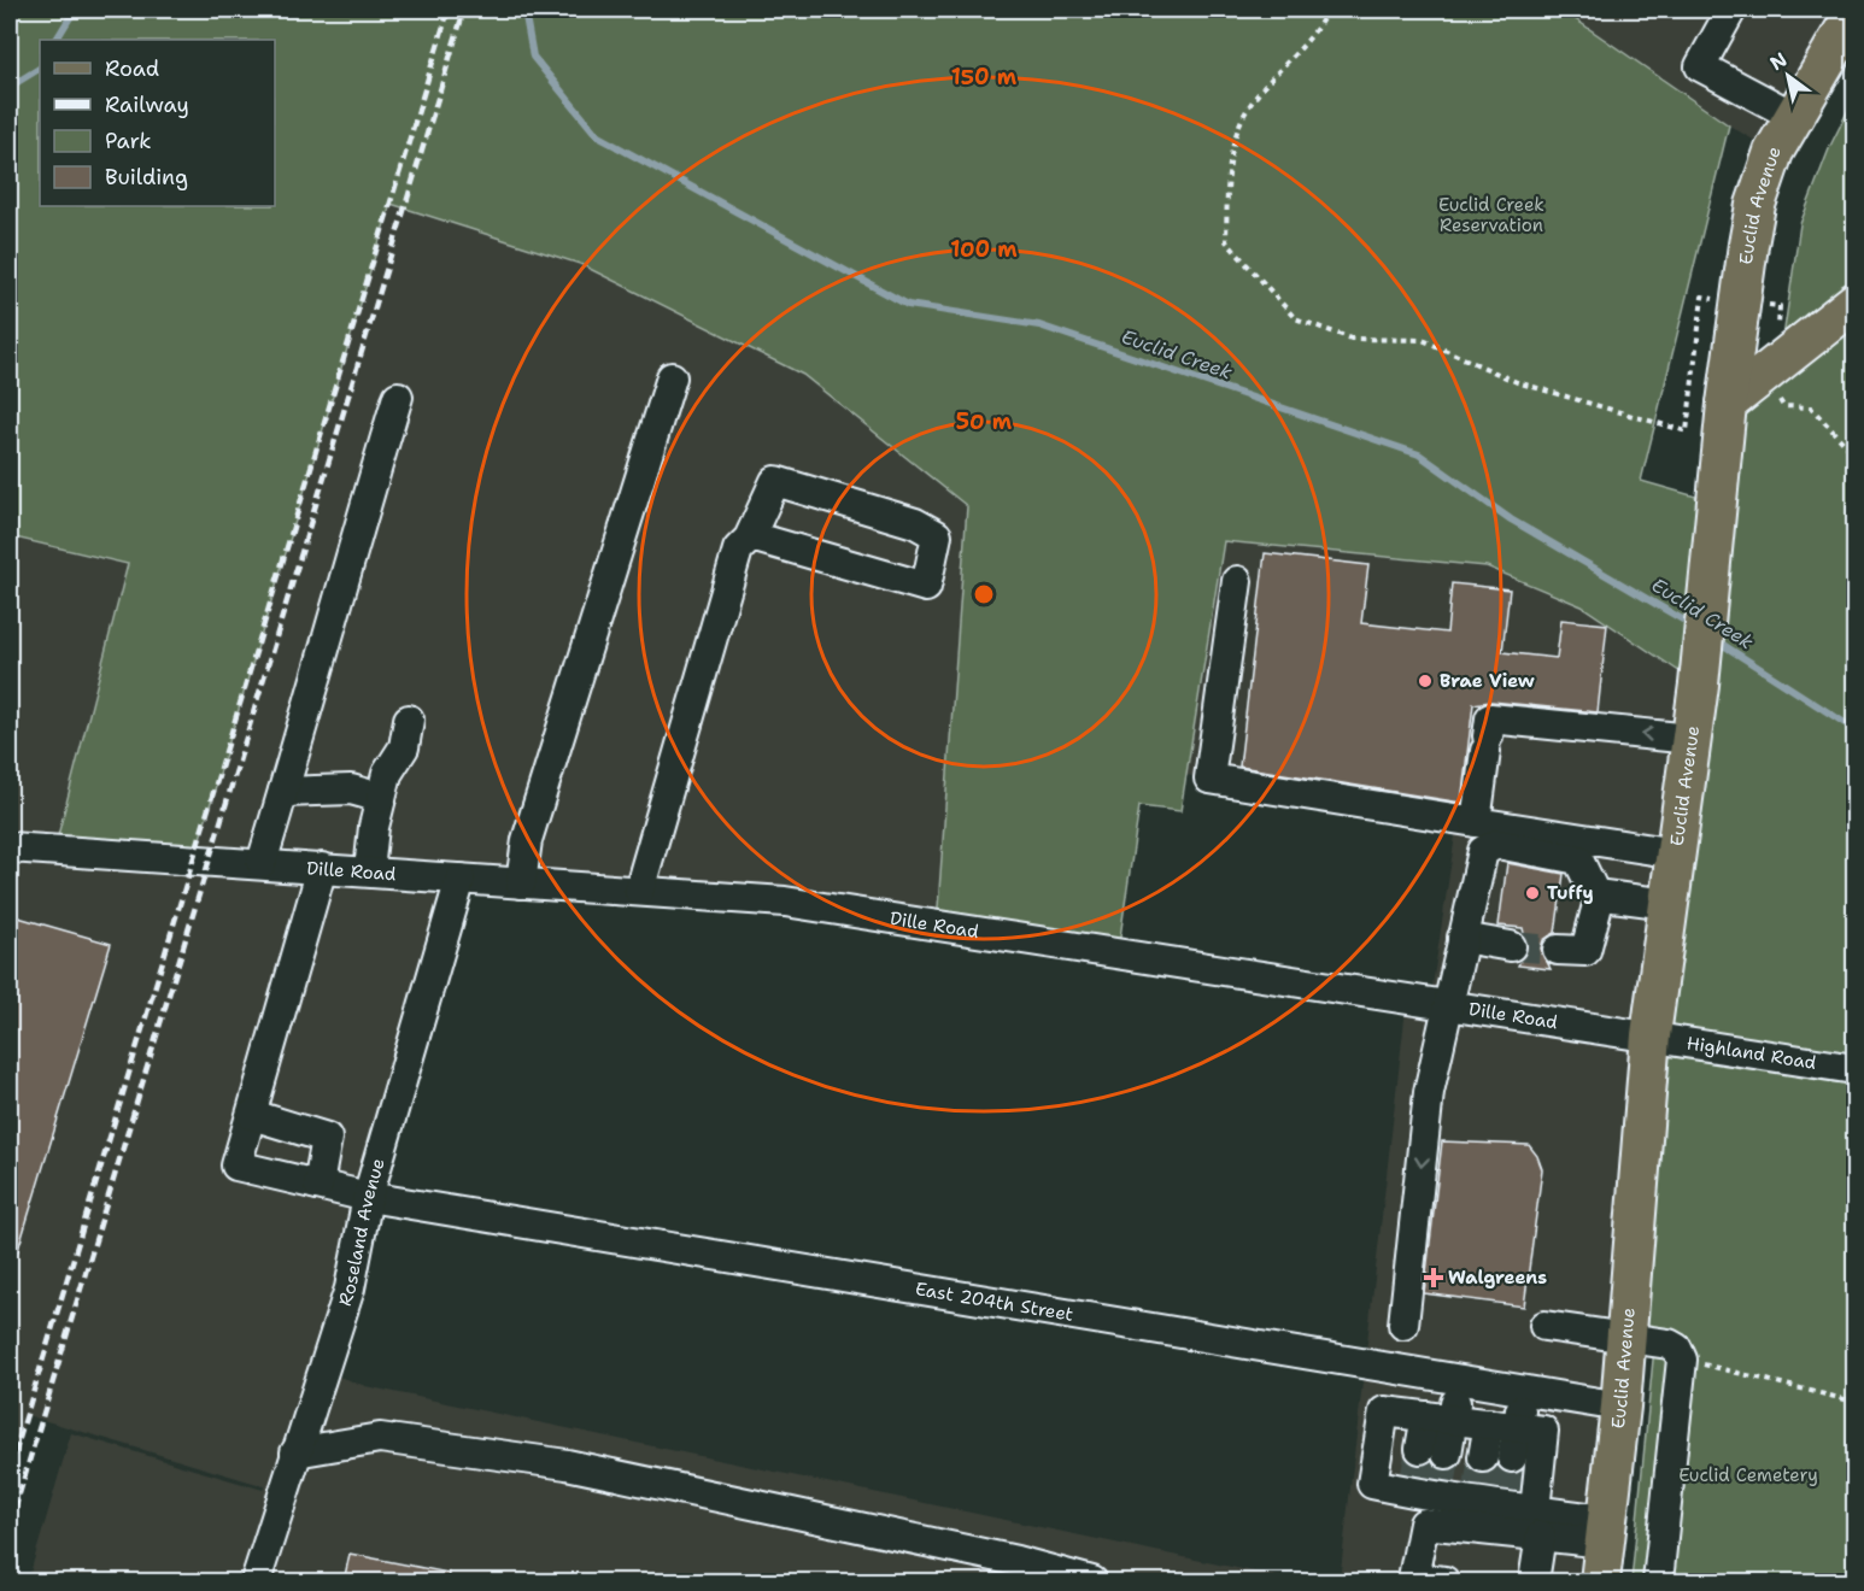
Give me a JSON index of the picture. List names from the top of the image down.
{
  "streets": {
    "main road": ["Euclid Avenue"],
    "street": [
      "Dille Road",
      "Highland Road",
      "Roseland Avenue",
      "East 204th Street"
    ]
  },
  "crossings": [
    ["Euclid Avenue", "Dille Road"],
    ["Euclid Avenue", "Highland Road"],
    ["Euclid Avenue", "East 204th Street"],
    ["Dille Road", "Highland Road"],
    ["Dille Road", "Roseland Avenue"],
    ["Roseland Avenue", "East 204th Street"]
  ],
  "water": ["Euclid Creek"],
  "parks": ["Euclid Creek Reservation", "Euclid Cemetery"],
  "places": {
    "other": ["Brae View", "Tuffy"],
    "health": ["Walgreens"]
  },
  "legend": [
    "Road",
    "Railway",
    "Park",
    "Building"
  ],
  "north": "top left",
  "rings": ["150 m", "100 m", "50 m"]
}
